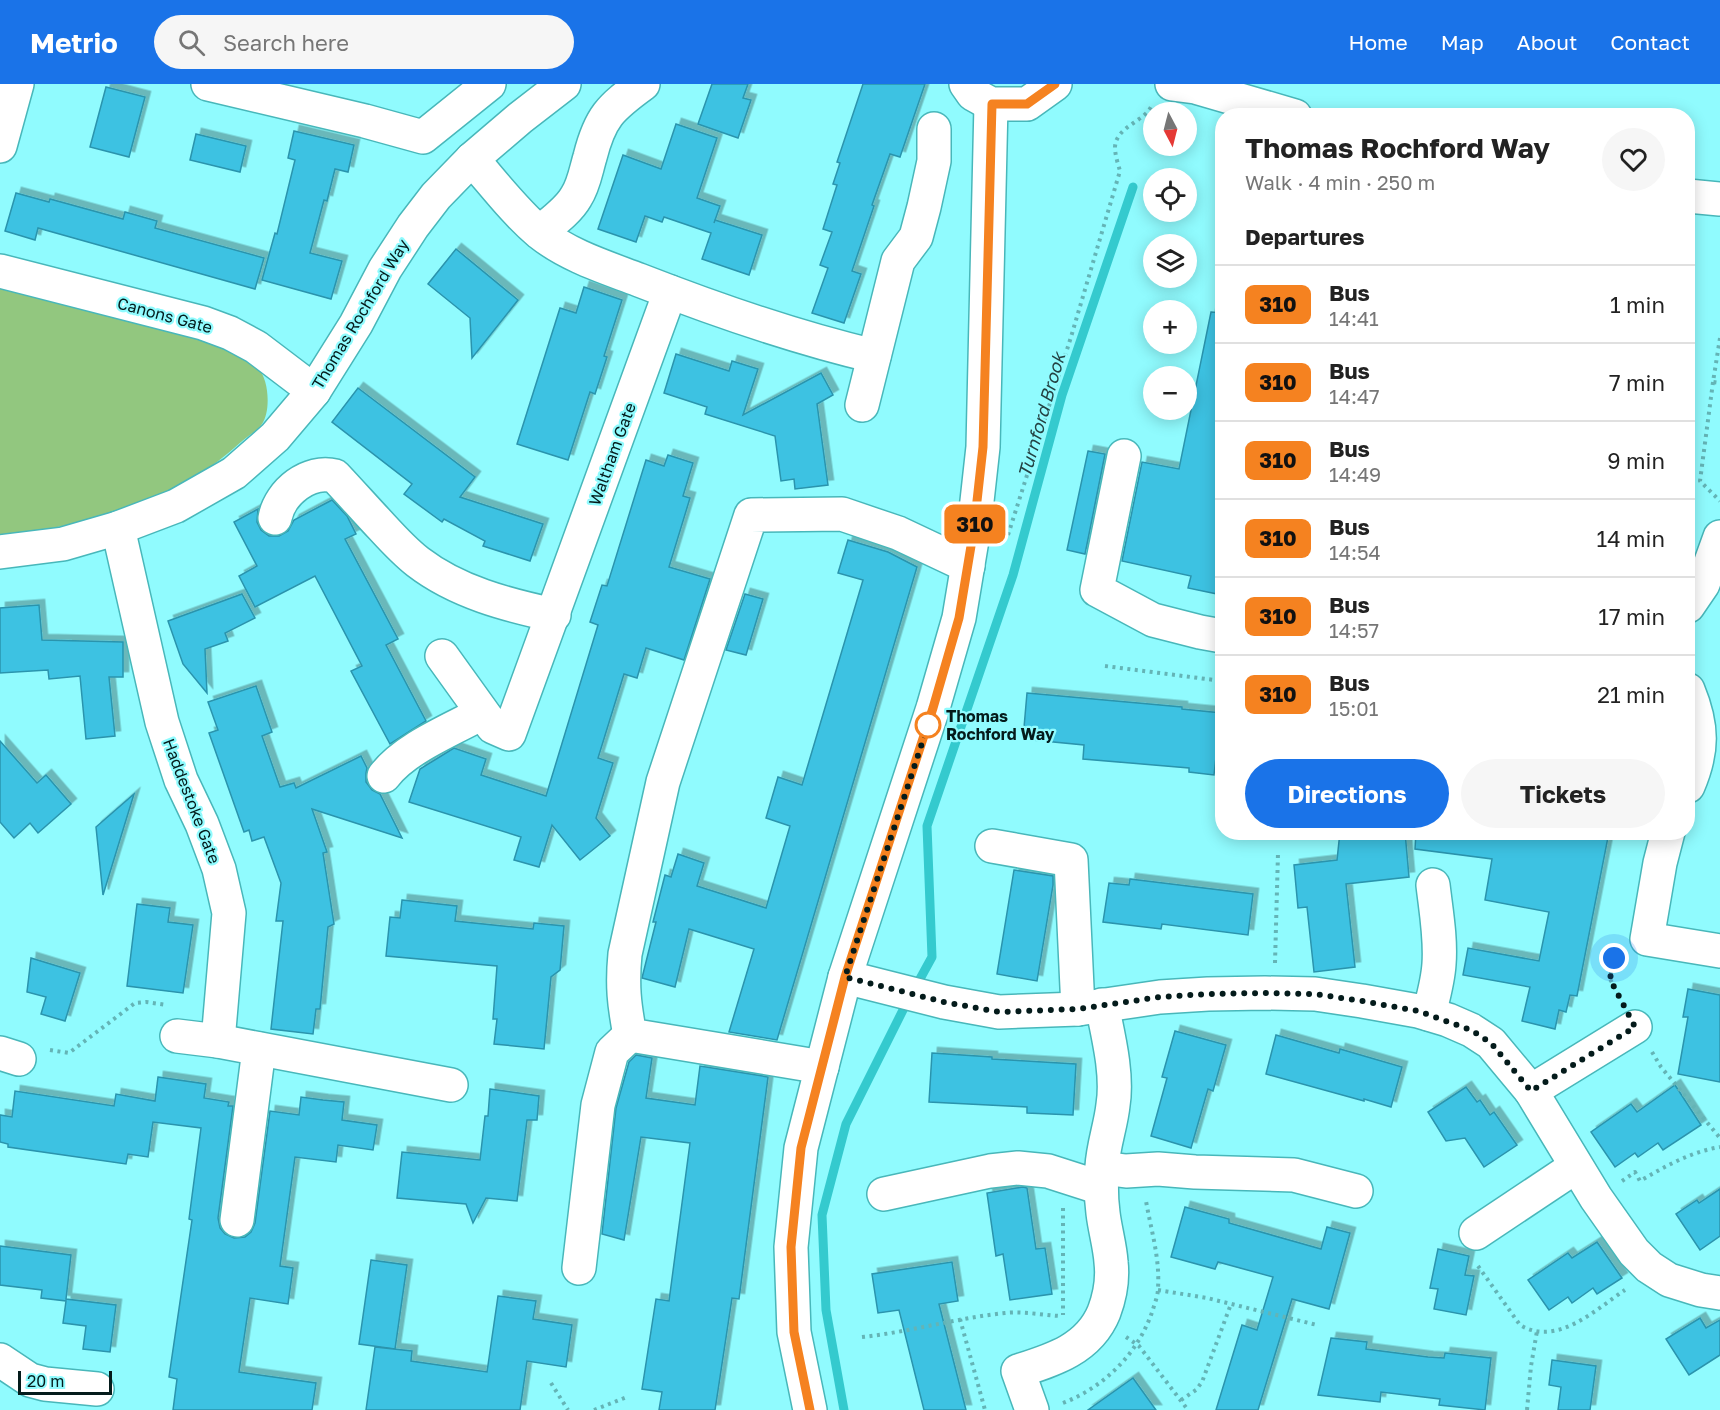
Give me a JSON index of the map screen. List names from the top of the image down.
{
  "streets": {
    "street": [
      "Thomas Rochford Way",
      "Canons Gate",
      "Waltham Gate",
      "Haddestoke Gate"
    ]
  },
  "crossings": [
    ["Thomas Rochford Way", "Canons Gate"],
    ["Thomas Rochford Way", "Haddestoke Gate"]
  ],
  "water": ["Turnford Brook"],
  "places": ["Thomas Rochford Way"],
  "lines": ["bus line 310"],
  "scale_bar": "20 m",
  "north": "bottom",
  "page": {
    "header": "Metrio",
    "search": "Search here",
    "nav": [
      "Home",
      "Map",
      "About",
      "Contact"
    ],
    "on_map": "310",
    "map_buttons": ["+", "−"],
    "heading": [
      ["Thomas Rochford Way", "Walk · 4 min · 250 m"],
      "Departures"
    ],
    "list": [
      {
        "mark": "310",
        "name": "Bus",
        "note": "14:41",
        "value": "1 min"
      },
      {
        "mark": "310",
        "name": "Bus",
        "note": "14:47",
        "value": "7 min"
      },
      {
        "mark": "310",
        "name": "Bus",
        "note": "14:49",
        "value": "9 min"
      },
      {
        "mark": "310",
        "name": "Bus",
        "note": "14:54",
        "value": "14 min"
      },
      {
        "mark": "310",
        "name": "Bus",
        "note": "14:57",
        "value": "17 min"
      },
      {
        "mark": "310",
        "name": "Bus",
        "note": "15:01",
        "value": "21 min"
      }
    ],
    "buttons": ["Directions", "Tickets"],
    "scale": "20 m"
  }
}
